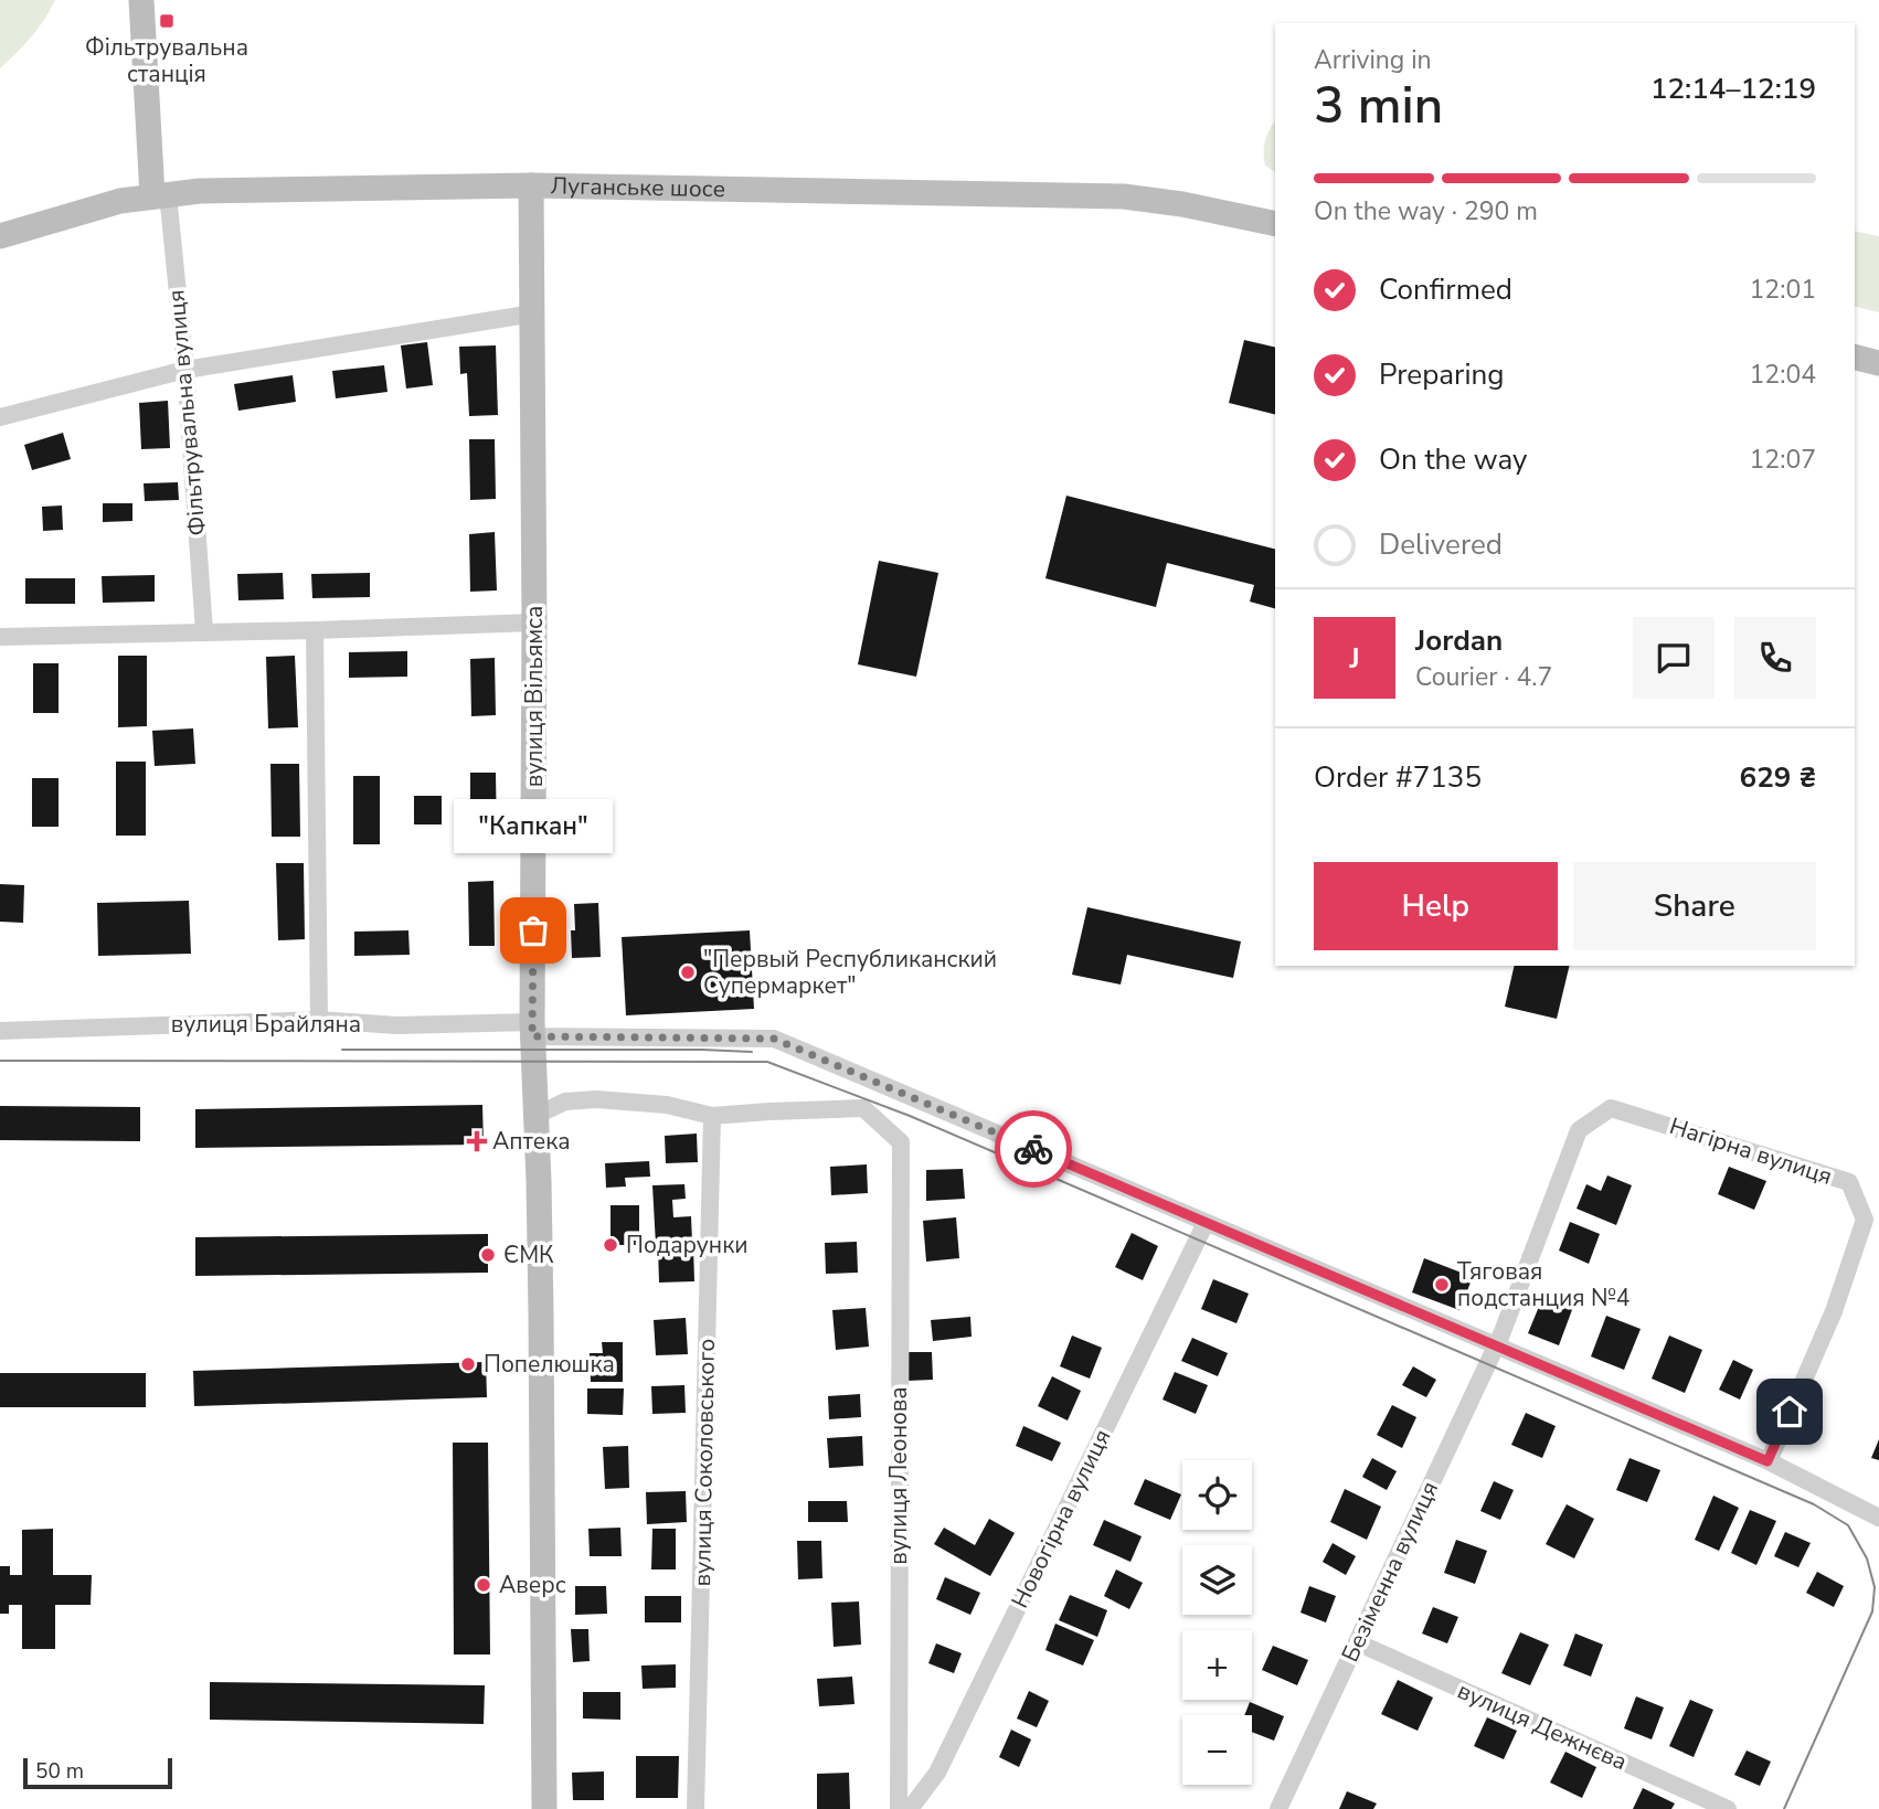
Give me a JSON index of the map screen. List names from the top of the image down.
{
  "streets": {
    "street": [
      "Луганське шосе",
      "Фільтрувальна вулиця",
      "вулиця Вільямса",
      "вулиця Брайляна",
      "Нагірна вулиця",
      "вулиця Соколовського",
      "вулиця Леонова",
      "Новогірна вулиця",
      "Безіменна вулиця",
      "вулиця Дежнєва"
    ]
  },
  "crossings": [
    ["Луганське шосе", "Фільтрувальна вулиця"],
    ["Луганське шосе", "вулиця Вільямса"],
    ["вулиця Вільямса", "вулиця Брайляна"],
    ["Нагірна вулиця", "Безіменна вулиця"],
    ["вулиця Соколовського", "вулиця Леонова"],
    ["Безіменна вулиця", "вулиця Дежнєва"]
  ],
  "places": {
    "transit": ["Фільтрувальна станція"],
    "other": [
      "\"Капкан\"",
      "\"Первый Республиканский Супермаркет\"",
      "Подарунки",
      "ЄМК",
      "Тяговая подстанция №4",
      "Попелюшка",
      "Аверс"
    ],
    "health": ["Аптека"]
  },
  "scale_bar": "50 m",
  "page": {
    "heading": ["3 min", "Arriving in", "12:14–12:19"],
    "panel": [
      "Jordan",
      "Courier · 4.7",
      "Order #7135",
      "629 ₴"
    ],
    "bar": "On the way · 290 m",
    "list": [
      ["Confirmed", "12:01"],
      ["Preparing", "12:04"],
      ["On the way", "12:07"],
      "Delivered"
    ],
    "round": "J",
    "bubble": "\"Капкан\"",
    "buttons": ["Help", "Share"],
    "map_buttons": ["+", "−"],
    "scale": "50 m"
  }
}
